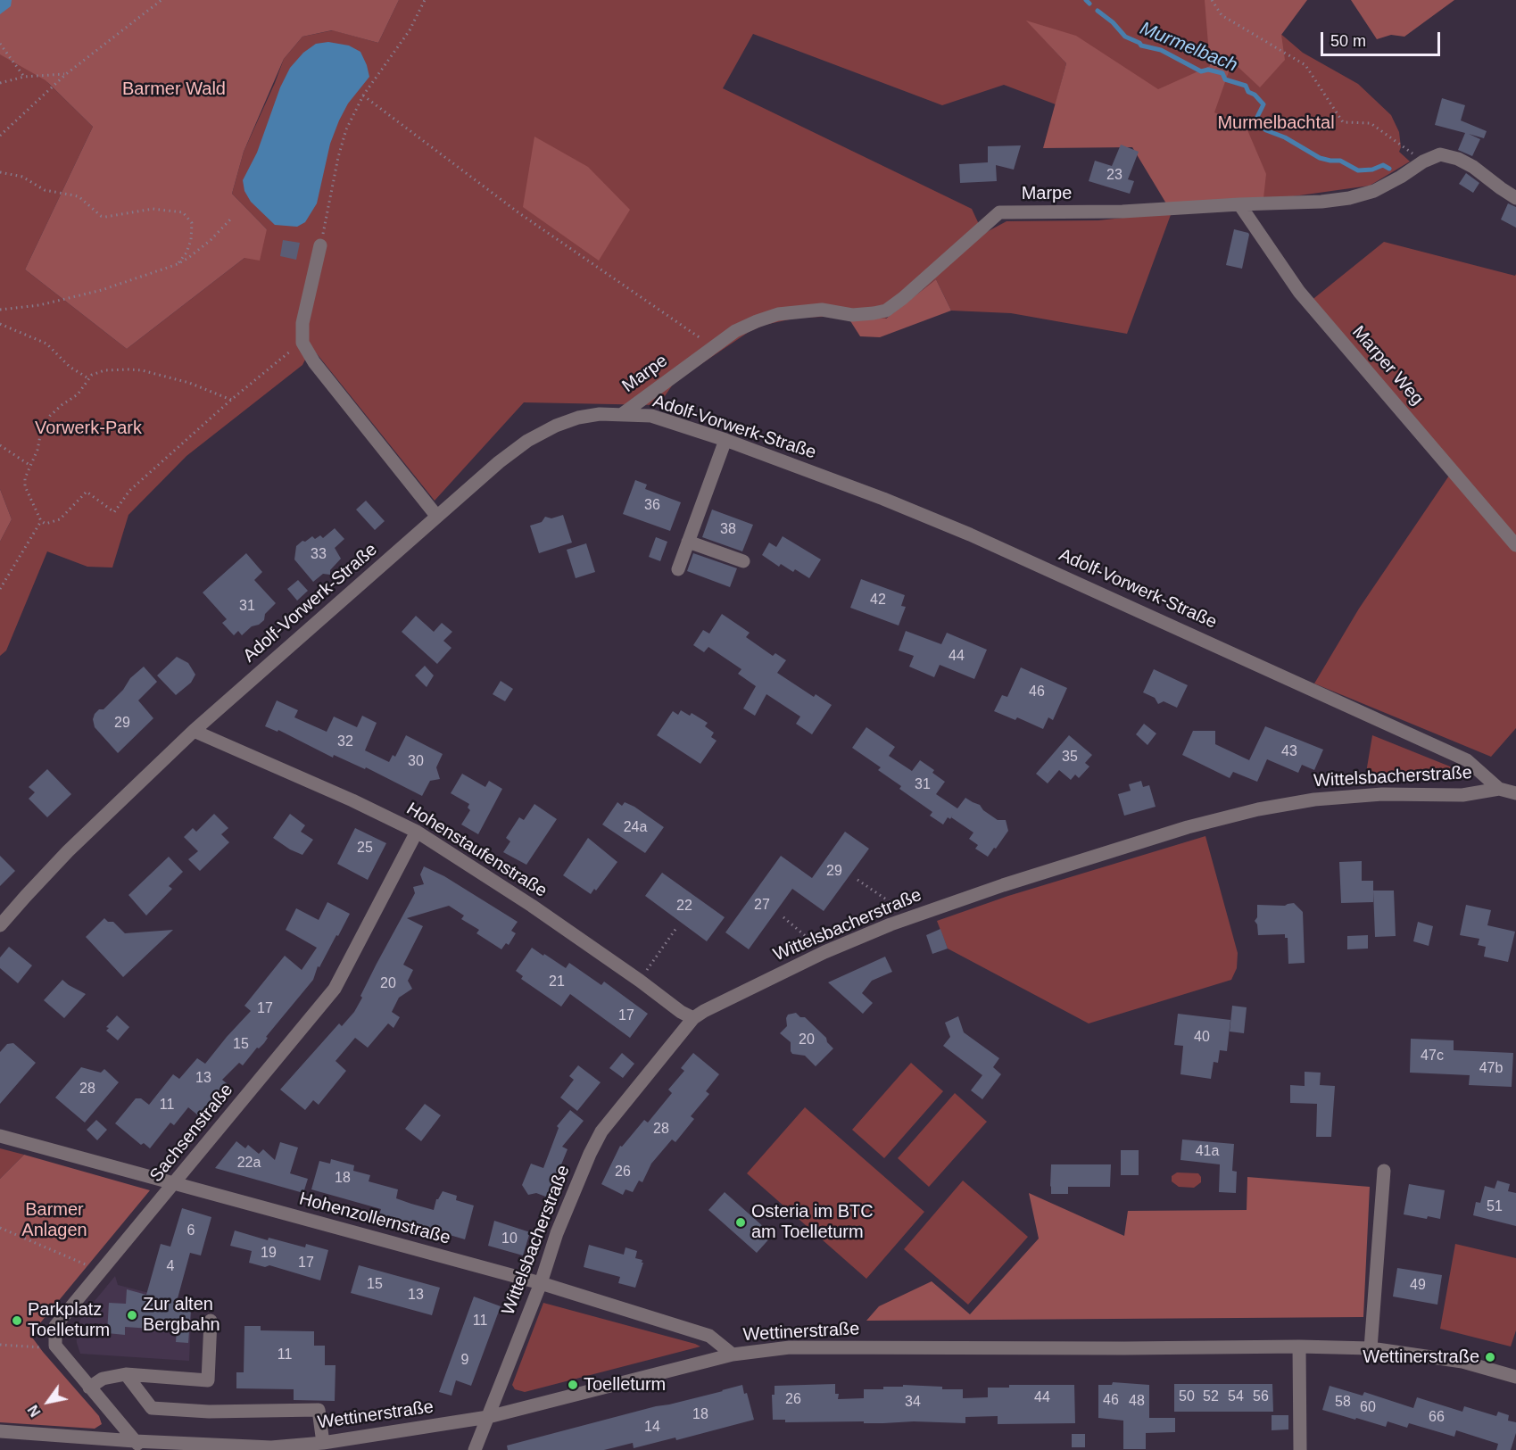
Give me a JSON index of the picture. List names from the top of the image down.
{
  "streets": {
    "street": [
      "Marpe",
      "Marper Weg",
      "Adolf-Vorwerk-Straße",
      "Wittelsbacherstraße",
      "Hohenstaufenstraße",
      "Sachsenstraße",
      "Hohenzollernstraße",
      "Wettinerstraße"
    ]
  },
  "crossings": [
    ["Marpe", "Marper Weg"],
    ["Marpe", "Adolf-Vorwerk-Straße"],
    ["Adolf-Vorwerk-Straße", "Wittelsbacherstraße"],
    ["Adolf-Vorwerk-Straße", "Hohenstaufenstraße"],
    ["Wittelsbacherstraße", "Hohenstaufenstraße"],
    ["Wittelsbacherstraße", "Hohenzollernstraße"],
    ["Wittelsbacherstraße", "Wettinerstraße"],
    ["Hohenstaufenstraße", "Sachsenstraße"],
    ["Sachsenstraße", "Hohenzollernstraße"],
    ["Hohenzollernstraße", "Wettinerstraße"]
  ],
  "water": ["Murmelbach"],
  "parks": [
    "Barmer Wald",
    "Murmelbachtal",
    "Vorwerk-Park",
    "Barmer Anlagen"
  ],
  "places": [
    "Osteria im BTC am Toelleturm",
    "Zur alten Bergbahn",
    "Parkplatz Toelleturm",
    "Wettinerstraße",
    "Toelleturm"
  ],
  "house_numbers": [
    "23",
    "36",
    "38",
    "33",
    "42",
    "31",
    "44",
    "46",
    "29",
    "32",
    "43",
    "35",
    "30",
    "31",
    "24a",
    "25",
    "29",
    "27",
    "22",
    "21",
    "20",
    "17",
    "17",
    "40",
    "20",
    "15",
    "47c",
    "47b",
    "13",
    "28",
    "11",
    "28",
    "41a",
    "22a",
    "26",
    "18",
    "51",
    "6",
    "10",
    "19",
    "17",
    "4",
    "15",
    "49",
    "13",
    "11",
    "11",
    "9",
    "50",
    "52",
    "54",
    "56",
    "44",
    "26",
    "46",
    "48",
    "34",
    "58",
    "60",
    "18",
    "66",
    "14"
  ],
  "scale_bar": "50 m",
  "north": "bottom left"
}
